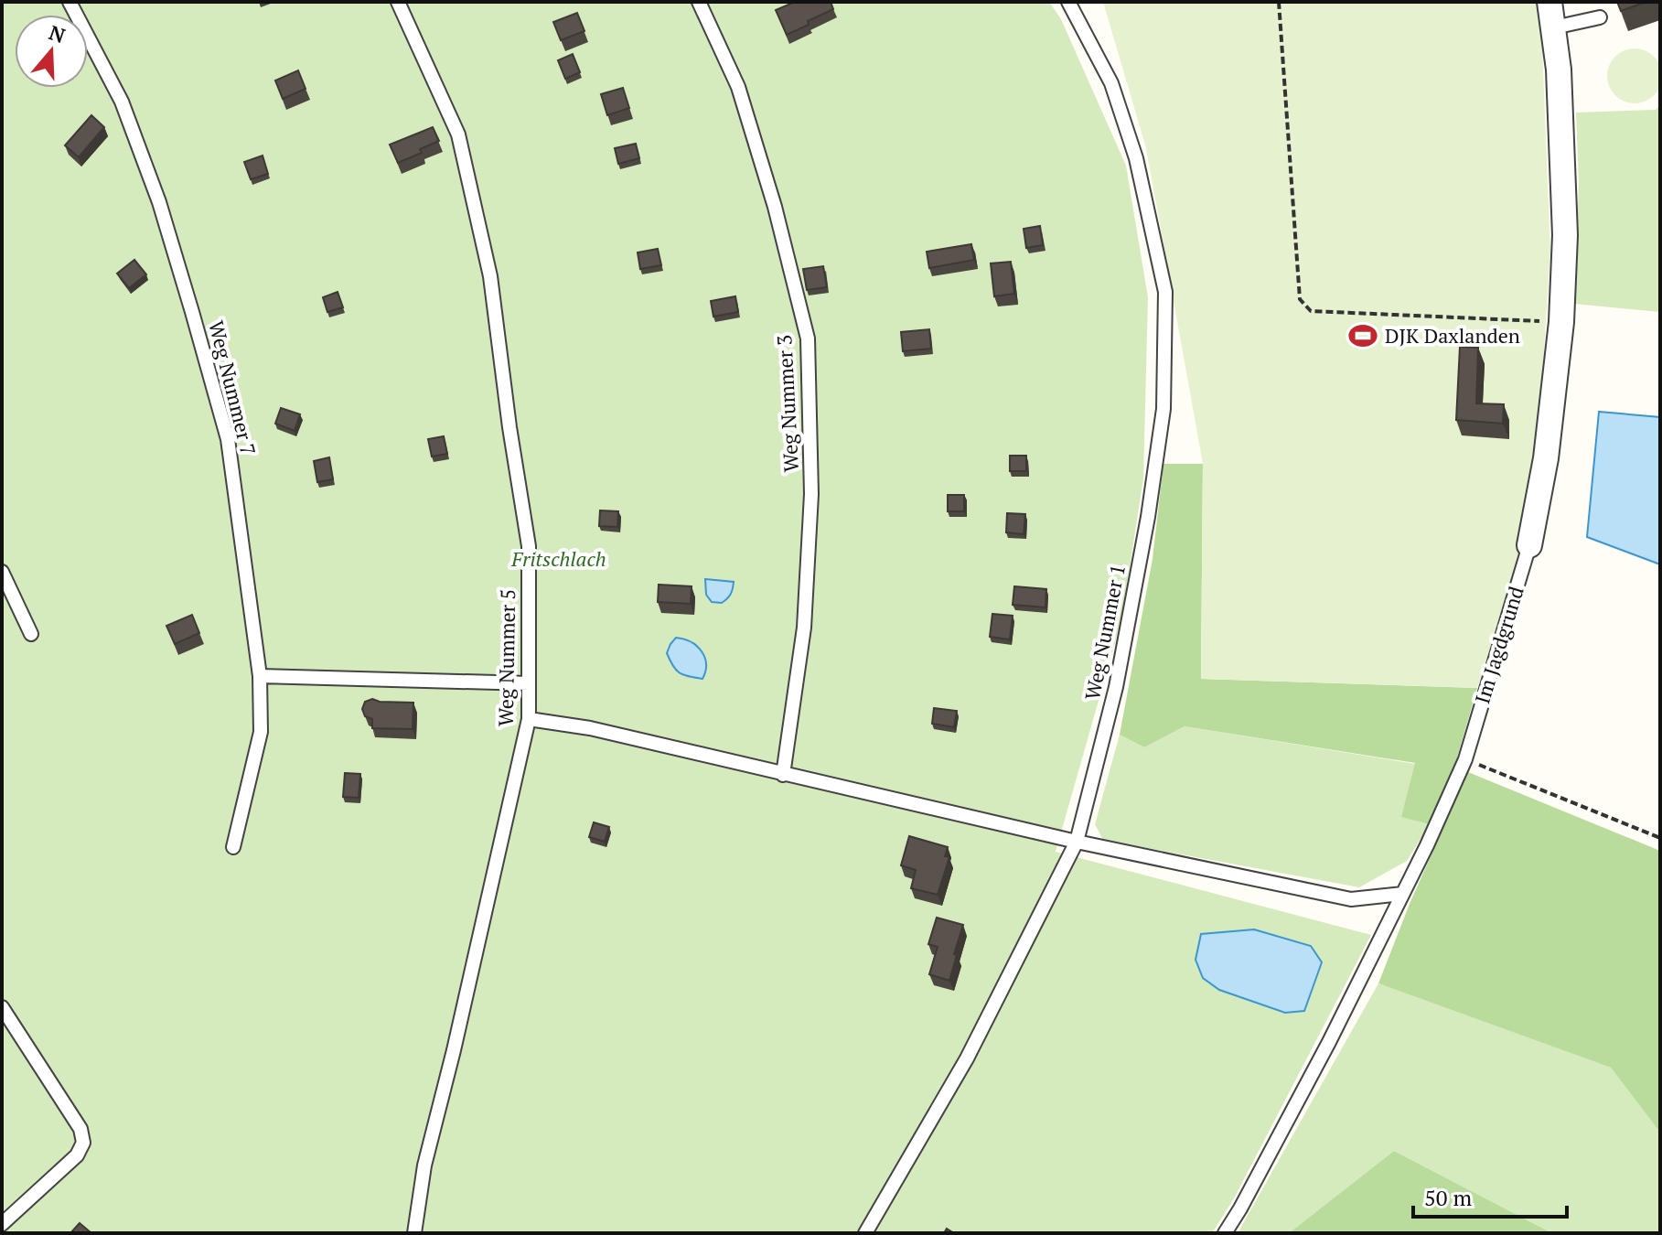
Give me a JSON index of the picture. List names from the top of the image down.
{
  "streets": {
    "street": ["Im Jagdgrund"],
    "lane": [
      "Weg Nummer 7",
      "Weg Nummer 3",
      "Weg Nummer 1",
      "Weg Nummer 5"
    ]
  },
  "parks": ["Fritschlach"],
  "places": {
    "sports": ["DJK Daxlanden"]
  },
  "scale_bar": "50 m",
  "north": "top"
}
